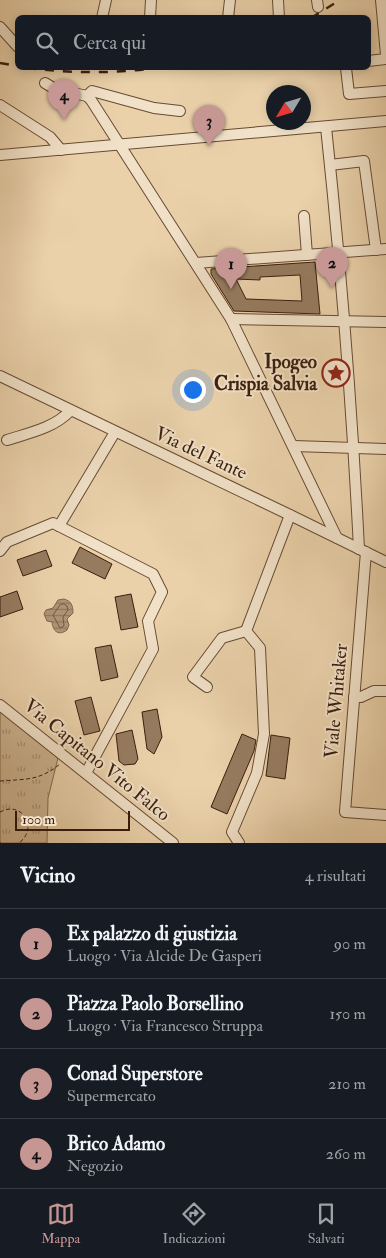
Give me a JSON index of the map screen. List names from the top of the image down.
{
  "streets": {
    "street": ["Via del Fante", "Viale Whitaker", "Via Capitano Vito Falco"]
  },
  "crossings": [
    ["Via del Fante", "Viale Whitaker"]
  ],
  "places": {
    "place": ["Ipogeo Crispia Salvia"]
  },
  "scale_bar": "100 m",
  "north": "bottom left",
  "page": {
    "search": "Cerca qui",
    "pins": [
      "4",
      "3",
      "2",
      "1"
    ],
    "scale": "100 m",
    "heading": ["Vicino", "4 risultati"],
    "list": [
      {
        "mark": "1",
        "name": "Ex palazzo di giustizia",
        "note": "Luogo · Via Alcide De Gasperi",
        "value": "90 m"
      },
      {
        "mark": "2",
        "name": "Piazza Paolo Borsellino",
        "note": "Luogo · Via Francesco Struppa",
        "value": "150 m"
      },
      {
        "mark": "3",
        "name": "Conad Superstore",
        "note": "Supermercato",
        "value": "210 m"
      },
      {
        "mark": "4",
        "name": "Brico Adamo",
        "note": "Negozio",
        "value": "260 m"
      }
    ],
    "nav": ["Mappa", "Indicazioni", "Salvati"]
  }
}
